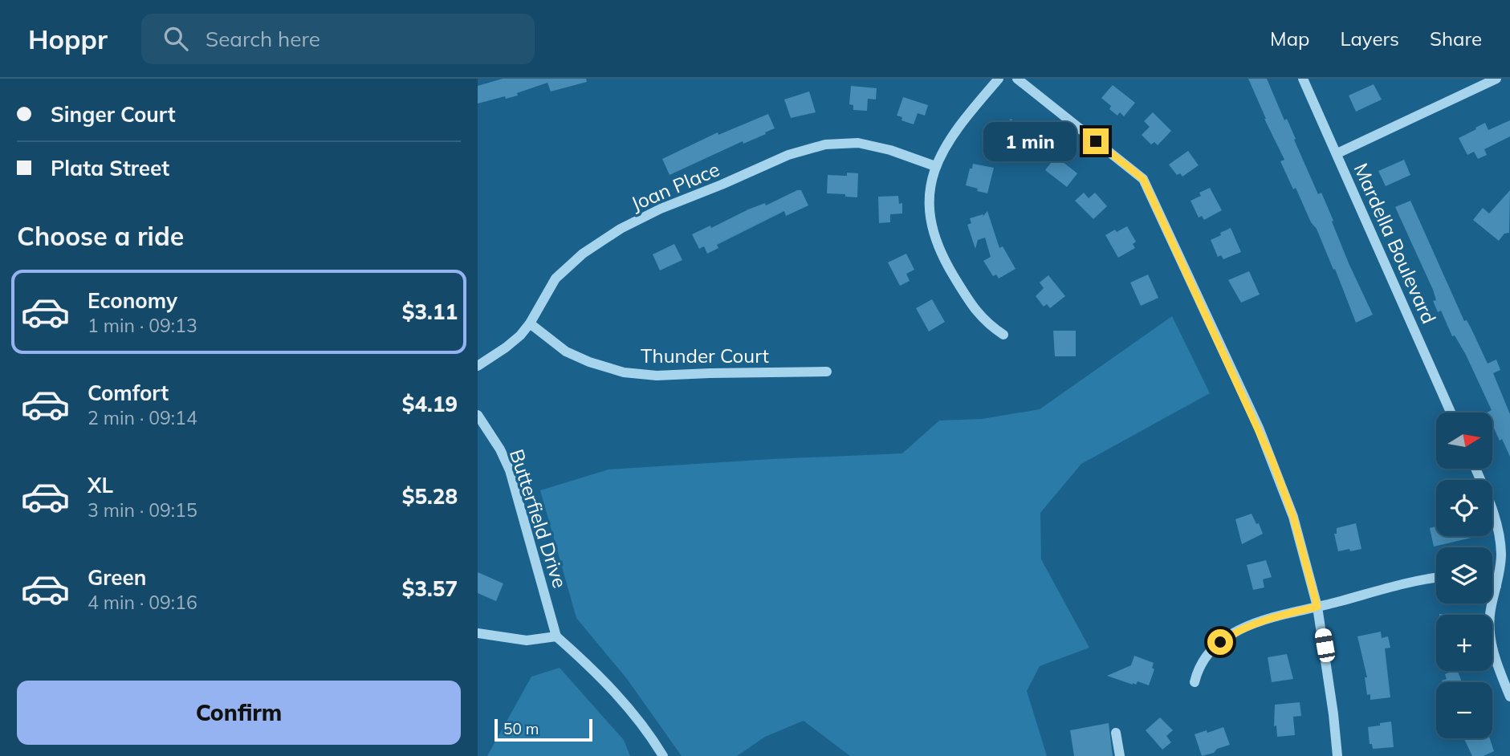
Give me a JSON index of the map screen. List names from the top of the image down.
{
  "streets": {
    "street": [
      "Joan Place",
      "Mardella Boulevard",
      "Thunder Court",
      "Butterfield Drive"
    ]
  },
  "crossings": [
    ["Joan Place", "Thunder Court"]
  ],
  "scale_bar": "50 m",
  "north": "right",
  "page": {
    "header": "Hoppr",
    "search": "Search here",
    "nav": ["Map", "Layers", "Share"],
    "banner": ["Singer Court", "Plata Street"],
    "bubble": "1 min",
    "heading": "Choose a ride",
    "list": [
      {
        "name": "Economy",
        "note": "1 min · 09:13",
        "value": "$3.11"
      },
      {
        "name": "Comfort",
        "note": "2 min · 09:14",
        "value": "$4.19"
      },
      {
        "name": "XL",
        "note": "3 min · 09:15",
        "value": "$5.28"
      },
      {
        "name": "Green",
        "note": "4 min · 09:16",
        "value": "$3.57"
      }
    ],
    "map_buttons": ["+", "−"],
    "buttons": "Confirm",
    "scale": "50 m"
  }
}
